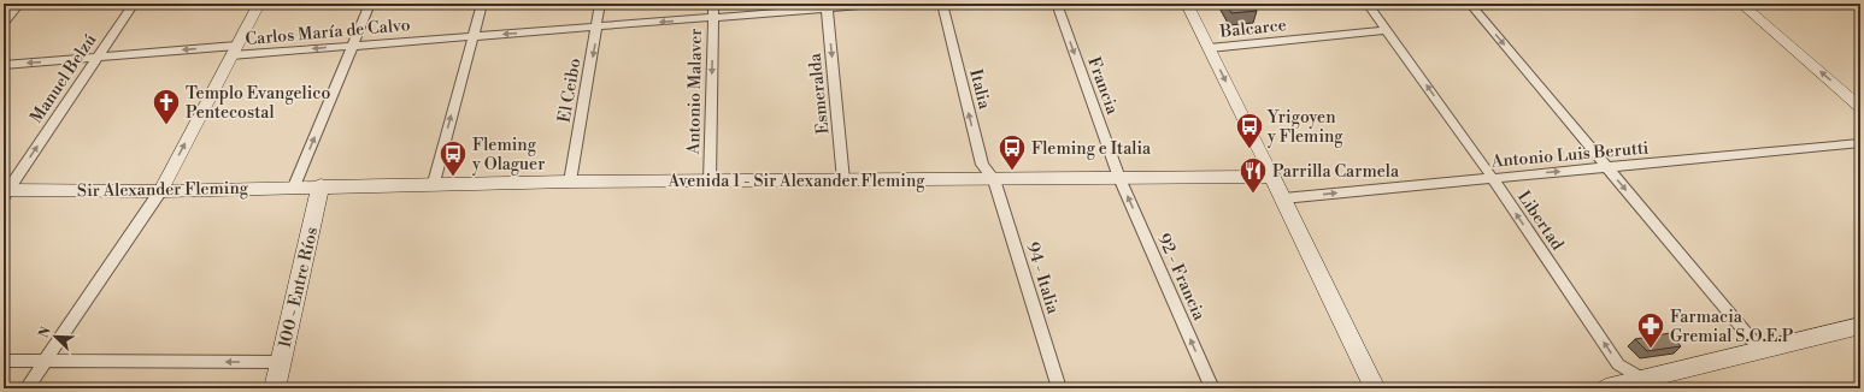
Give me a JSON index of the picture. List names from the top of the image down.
{
  "streets": {
    "main road": ["Avenida 1 - Sir Alexander Fleming", "Sir Alexander Fleming", "100 - Entre Ríos"],
    "street": [
      "Balcarce",
      "Carlos María de Calvo",
      "Manuel Belzú",
      "Francia",
      "Italia",
      "El Ceibo",
      "Antonio Malaver",
      "Esmeralda",
      "Antonio Luis Berutti",
      "Libertad",
      "92 - Francia",
      "94 - Italia"
    ]
  },
  "crossings": [
    ["Balcarce", "Libertad"],
    ["Carlos María de Calvo", "Manuel Belzú"],
    ["Carlos María de Calvo", "El Ceibo"],
    ["Carlos María de Calvo", "Antonio Malaver"],
    ["Carlos María de Calvo", "Esmeralda"],
    ["Manuel Belzú", "Sir Alexander Fleming"],
    ["Francia", "Avenida 1 - Sir Alexander Fleming"],
    ["Francia", "92 - Francia"],
    ["Italia", "Avenida 1 - Sir Alexander Fleming"],
    ["Italia", "94 - Italia"],
    ["El Ceibo", "Avenida 1 - Sir Alexander Fleming"],
    ["Antonio Malaver", "Avenida 1 - Sir Alexander Fleming"],
    ["Esmeralda", "Avenida 1 - Sir Alexander Fleming"],
    ["Antonio Luis Berutti", "Libertad"],
    ["Avenida 1 - Sir Alexander Fleming", "Sir Alexander Fleming"],
    ["Avenida 1 - Sir Alexander Fleming", "92 - Francia"],
    ["Avenida 1 - Sir Alexander Fleming", "94 - Italia"],
    ["Avenida 1 - Sir Alexander Fleming", "100 - Entre Ríos"],
    ["Sir Alexander Fleming", "100 - Entre Ríos"]
  ],
  "one_way": [
    "Carlos María de Calvo",
    "Manuel Belzú",
    "Francia",
    "Italia",
    "El Ceibo",
    "Antonio Malaver",
    "Esmeralda",
    "Antonio Luis Berutti",
    "92 - Francia"
  ],
  "places": {
    "church": ["Templo Evangelico Pentecostal"],
    "bus stop": ["Yrigoyen y Fleming", "Fleming e Italia", "Fleming y Olaguer"],
    "restaurant": ["Parrilla Carmela"],
    "pharmacy": ["Farmacia Gremial S.O.E.P"]
  },
  "north": "top left"
}
